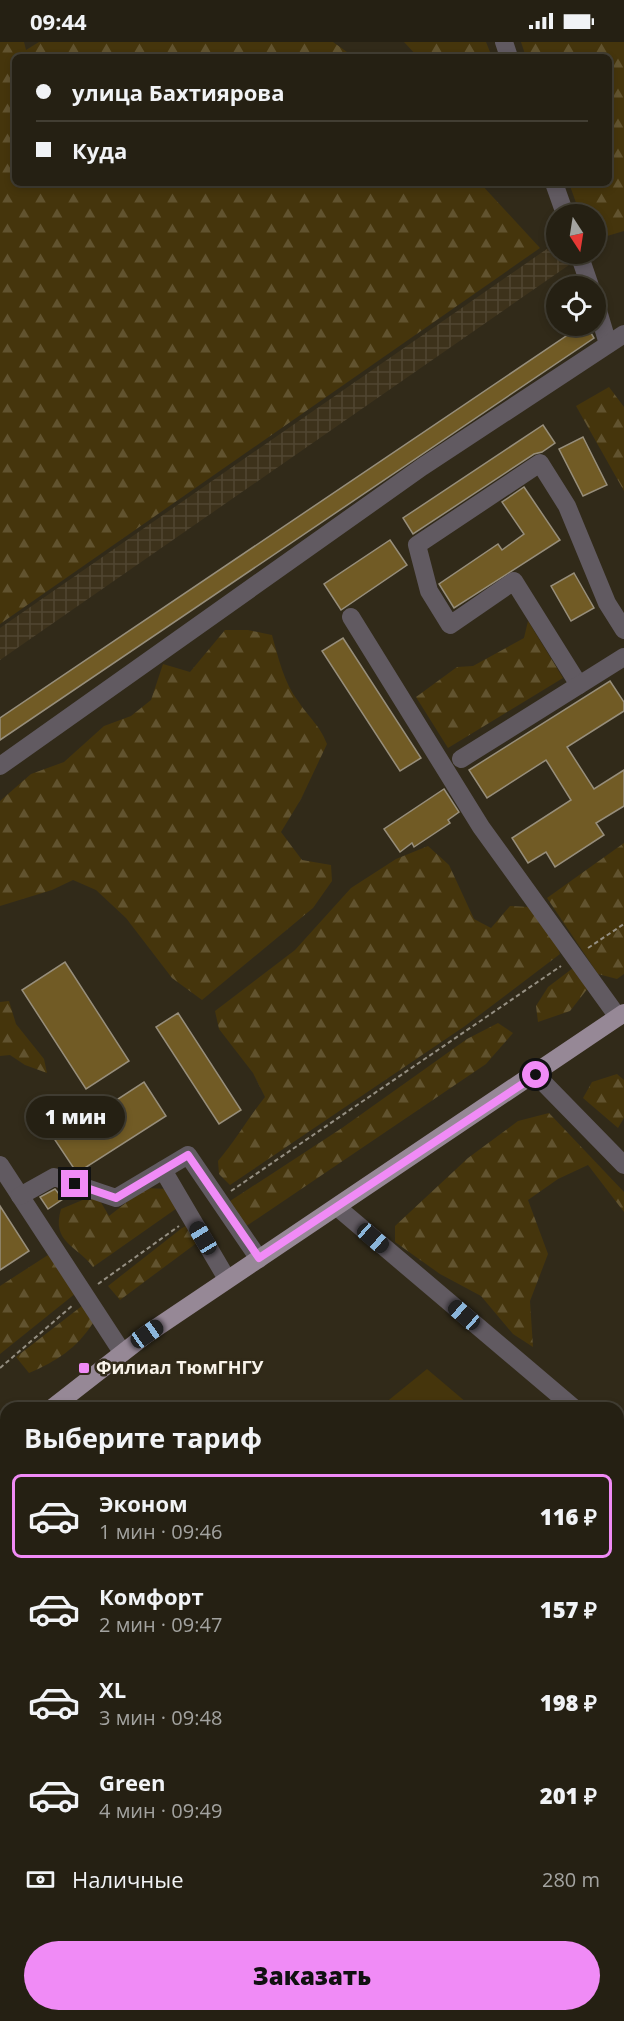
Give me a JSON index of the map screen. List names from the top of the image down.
{
  "places": {
    "transit": ["Филиал ТюмГНГУ"]
  },
  "north": "bottom",
  "page": {
    "status": "09:44",
    "banner": ["улица Бахтиярова", "Куда"],
    "bubble": "1 мин",
    "heading": "Выберите тариф",
    "list": [
      {
        "name": "Эконом",
        "note": "1 мин · 09:46",
        "value": "116 ₽"
      },
      {
        "name": "Комфорт",
        "note": "2 мин · 09:47",
        "value": "157 ₽"
      },
      {
        "name": "XL",
        "note": "3 мин · 09:48",
        "value": "198 ₽"
      },
      {
        "name": "Green",
        "note": "4 мин · 09:49",
        "value": "201 ₽"
      }
    ],
    "pay": ["Наличные", "280 m"],
    "buttons": "Заказать"
  }
}
